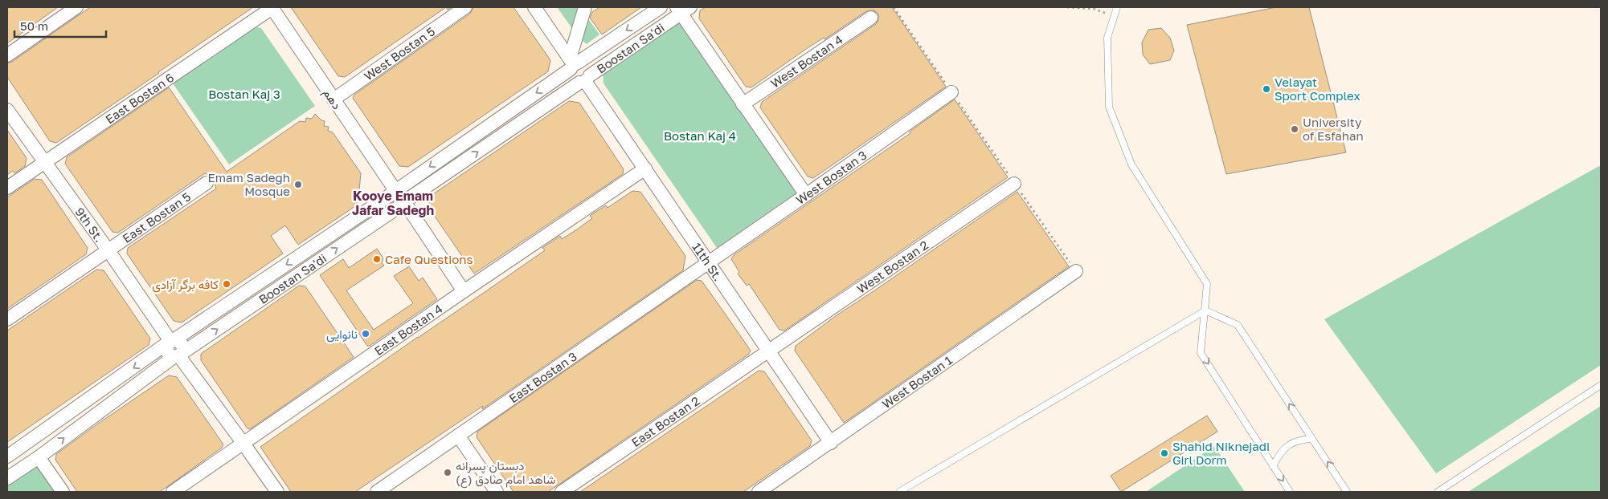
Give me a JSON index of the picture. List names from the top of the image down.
{
  "streets": {
    "street": [
      "Boostan Sa'di",
      "West Bostan 5",
      "West Bostan 4",
      "East Bostan 6",
      "دهم",
      "West Bostan 3",
      "East Bostan 5",
      "9th St.",
      "11th St.",
      "West Bostan 2",
      "East Bostan 4",
      "East Bostan 3",
      "West Bostan 1",
      "East Bostan 2"
    ]
  },
  "crossings": [
    ["Boostan Sa'di", "دهم"],
    ["Boostan Sa'di", "9th St."],
    ["Boostan Sa'di", "11th St."],
    ["West Bostan 5", "دهم"],
    ["East Bostan 6", "دهم"],
    ["East Bostan 6", "9th St."],
    ["West Bostan 3", "11th St."],
    ["West Bostan 3", "East Bostan 3"],
    ["East Bostan 5", "9th St."],
    ["11th St.", "West Bostan 2"],
    ["11th St.", "East Bostan 4"],
    ["11th St.", "East Bostan 3"],
    ["11th St.", "West Bostan 1"],
    ["11th St.", "East Bostan 2"],
    ["West Bostan 2", "East Bostan 2"]
  ],
  "districts": ["Kooye Emam Jafar Sadegh"],
  "parks": ["Bostan Kaj 3", "Bostan Kaj 4"],
  "places": [
    "Velayat Sport Complex",
    "University of Esfahan",
    "Emam Sadegh Mosque",
    "Cafe Questions",
    "کافه برگر آزادی",
    "نانوایی",
    "Shahid Niknejadi Girl Dorm",
    "دبستان پسرانه شاهد امام صادق (ع)"
  ],
  "scale_bar": "50 m"
}
